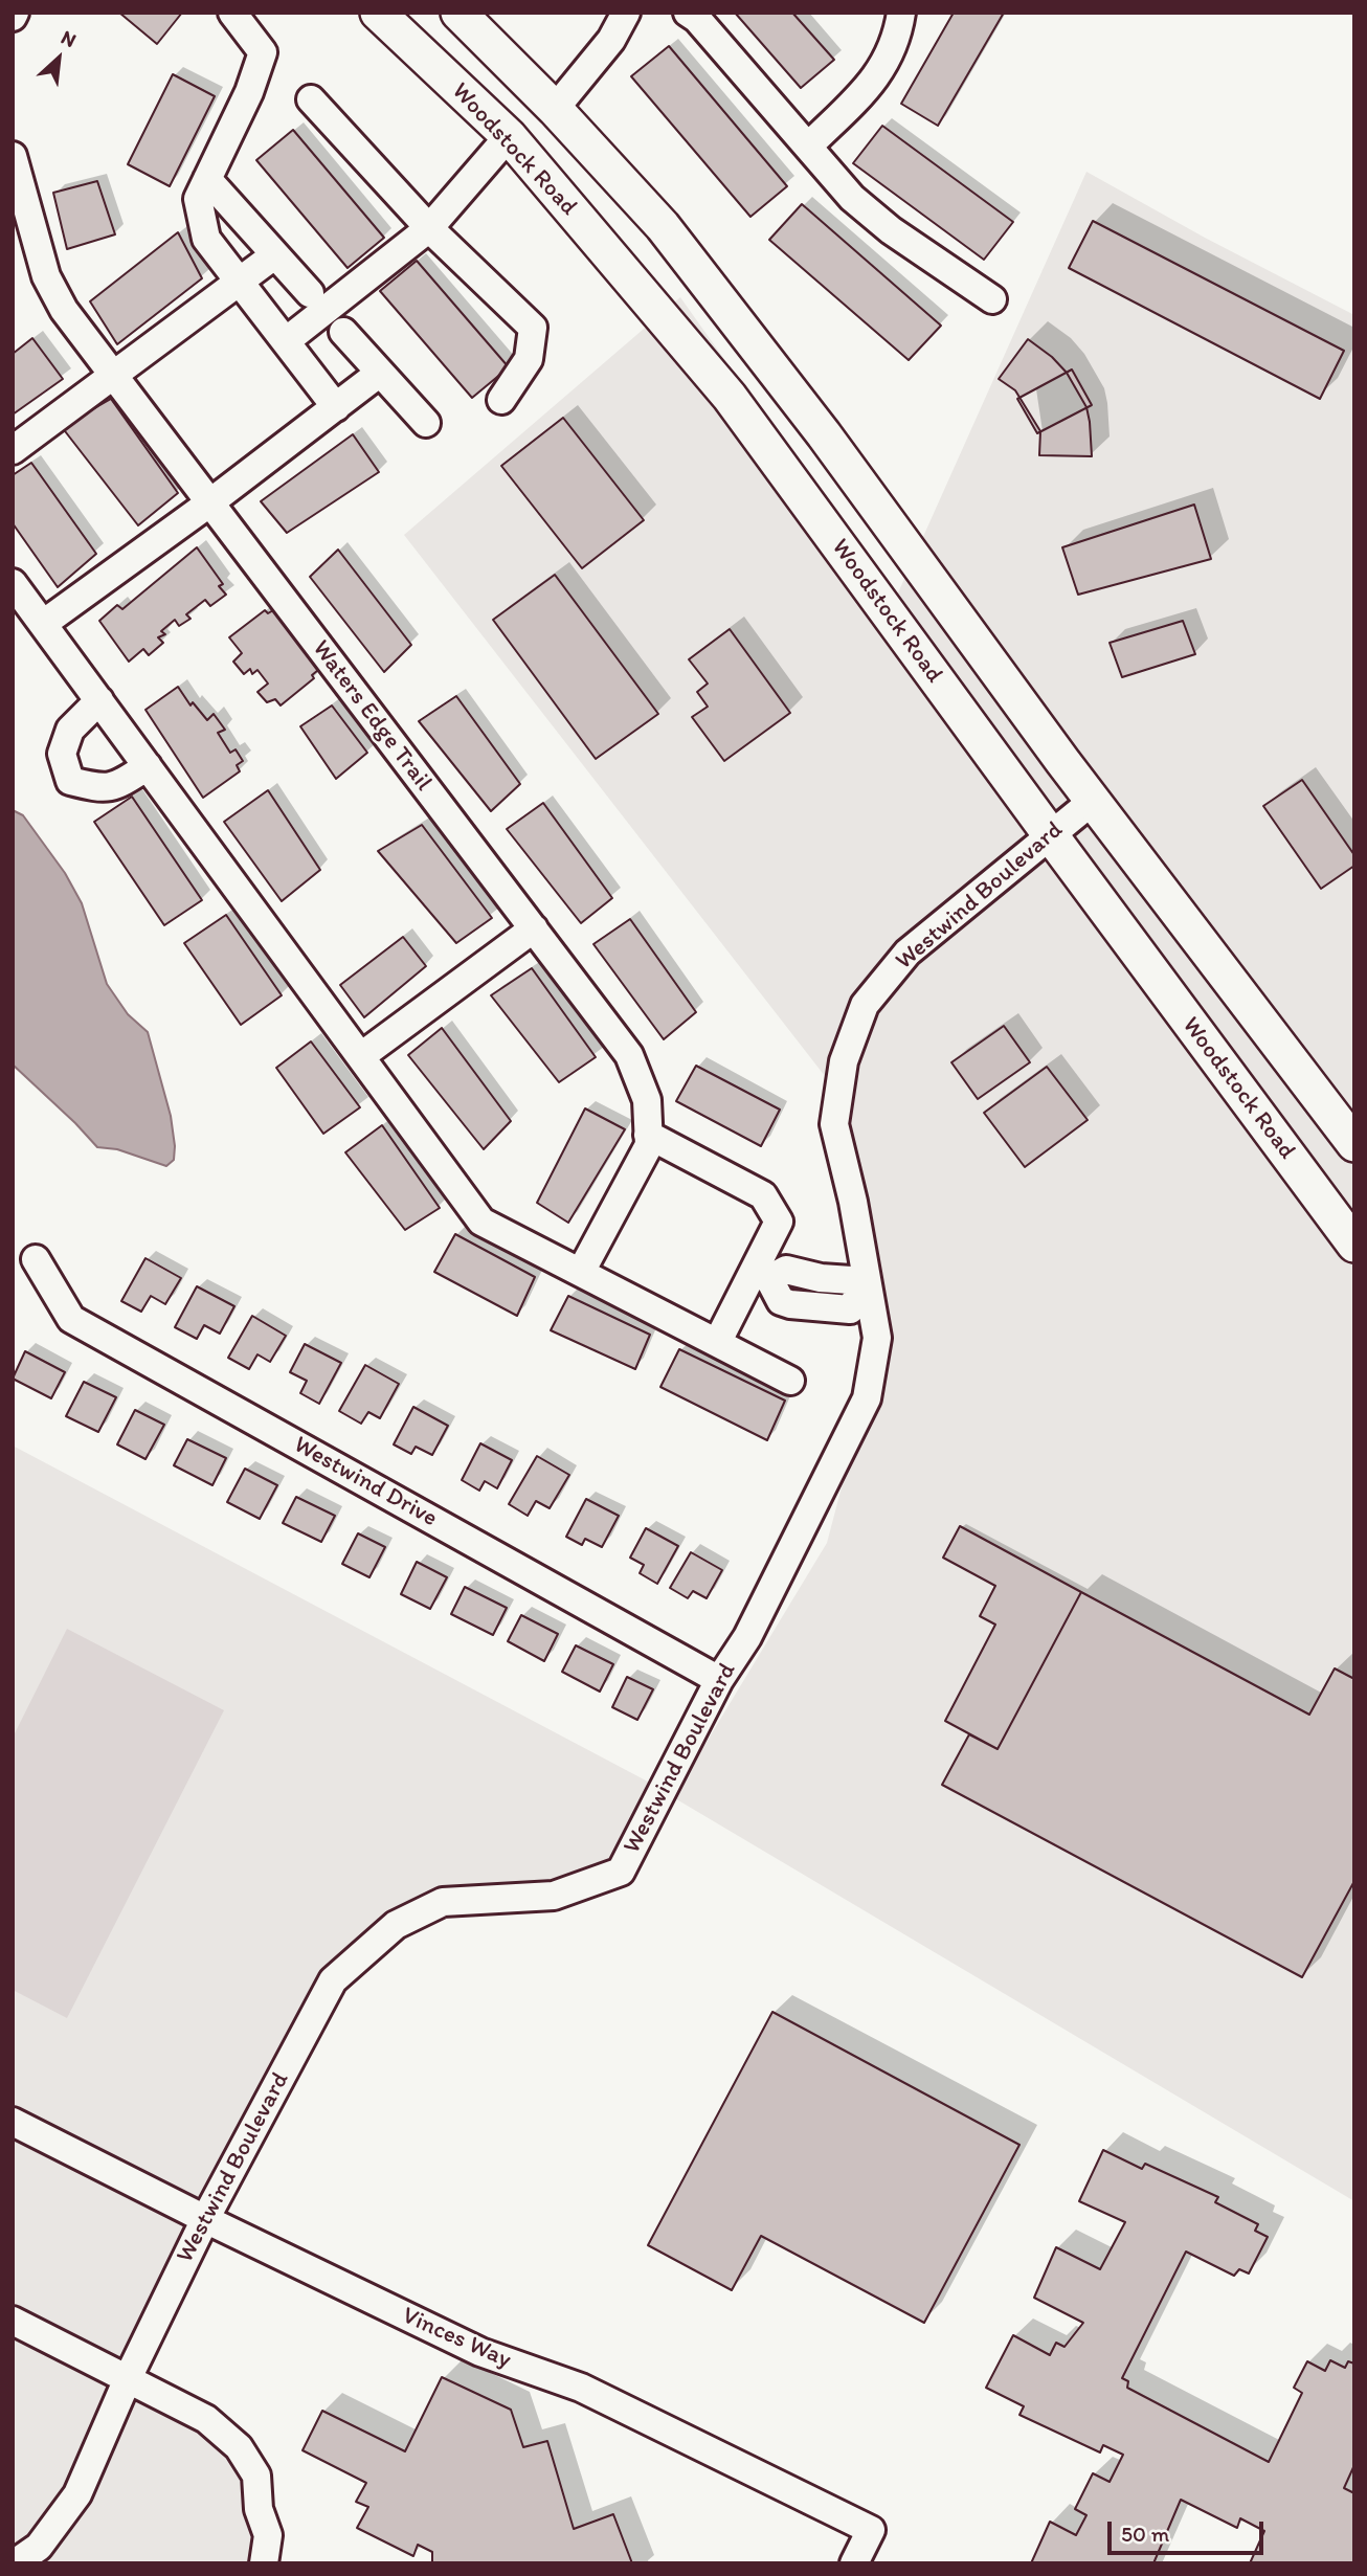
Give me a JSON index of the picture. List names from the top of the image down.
{
  "streets": {
    "main road": ["Woodstock Road"],
    "street": [
      "Waters Edge Trail",
      "Westwind Boulevard",
      "Westwind Drive",
      "Vinces Way"
    ]
  },
  "crossings": [
    ["Woodstock Road", "Westwind Boulevard"],
    ["Westwind Boulevard", "Westwind Drive"],
    ["Westwind Boulevard", "Vinces Way"]
  ],
  "scale_bar": "50 m",
  "north": "top right"
}
